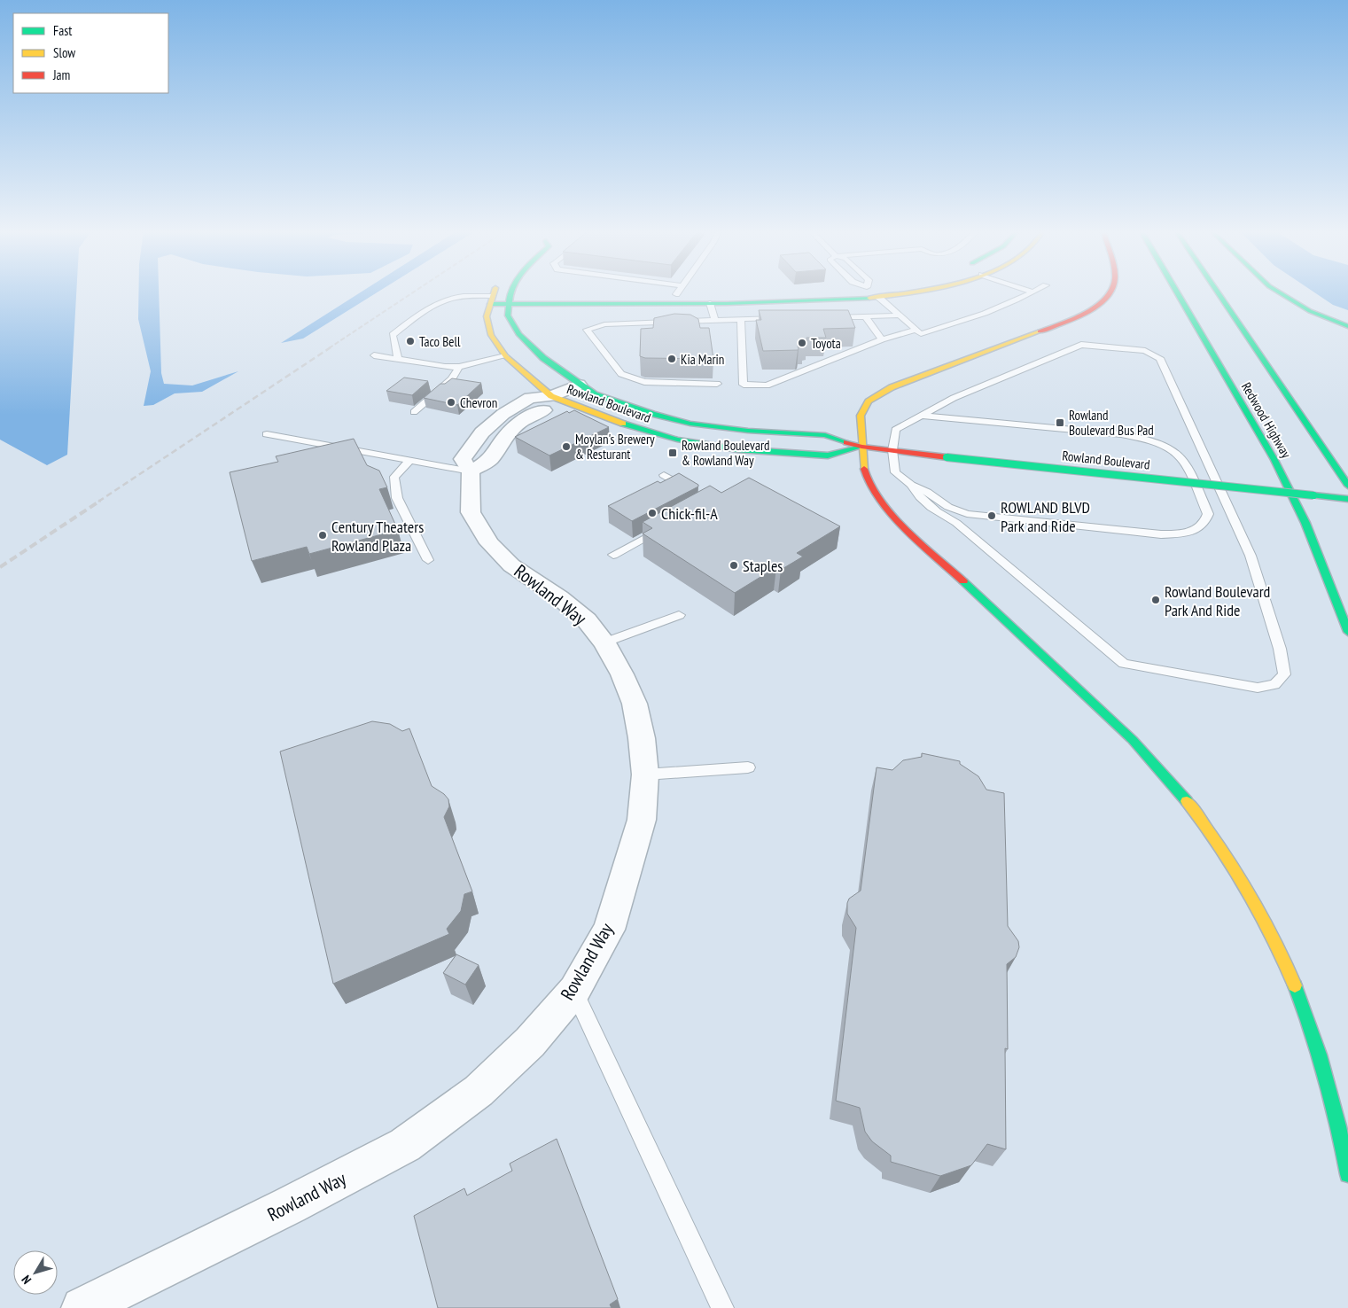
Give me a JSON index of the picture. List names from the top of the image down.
{
  "streets": {
    "main road": ["Rowland Boulevard", "Redwood Highway"],
    "street": ["Rowland Way"]
  },
  "crossings": [
    ["Rowland Boulevard", "Rowland Way"]
  ],
  "places": {
    "other": [
      "Taco Bell",
      "Toyota",
      "Kia Marin",
      "Chevron",
      "Moylan's Brewery & Resturant",
      "Chick-fil-A",
      "ROWLAND BLVD Park and Ride",
      "Century Theaters Rowland Plaza",
      "Staples",
      "Rowland Boulevard Park And Ride"
    ],
    "transit": ["Rowland Boulevard Bus Pad", "Rowland Boulevard & Rowland Way"]
  },
  "legend": ["Fast", "Slow", "Jam"],
  "north": "bottom left"
}
